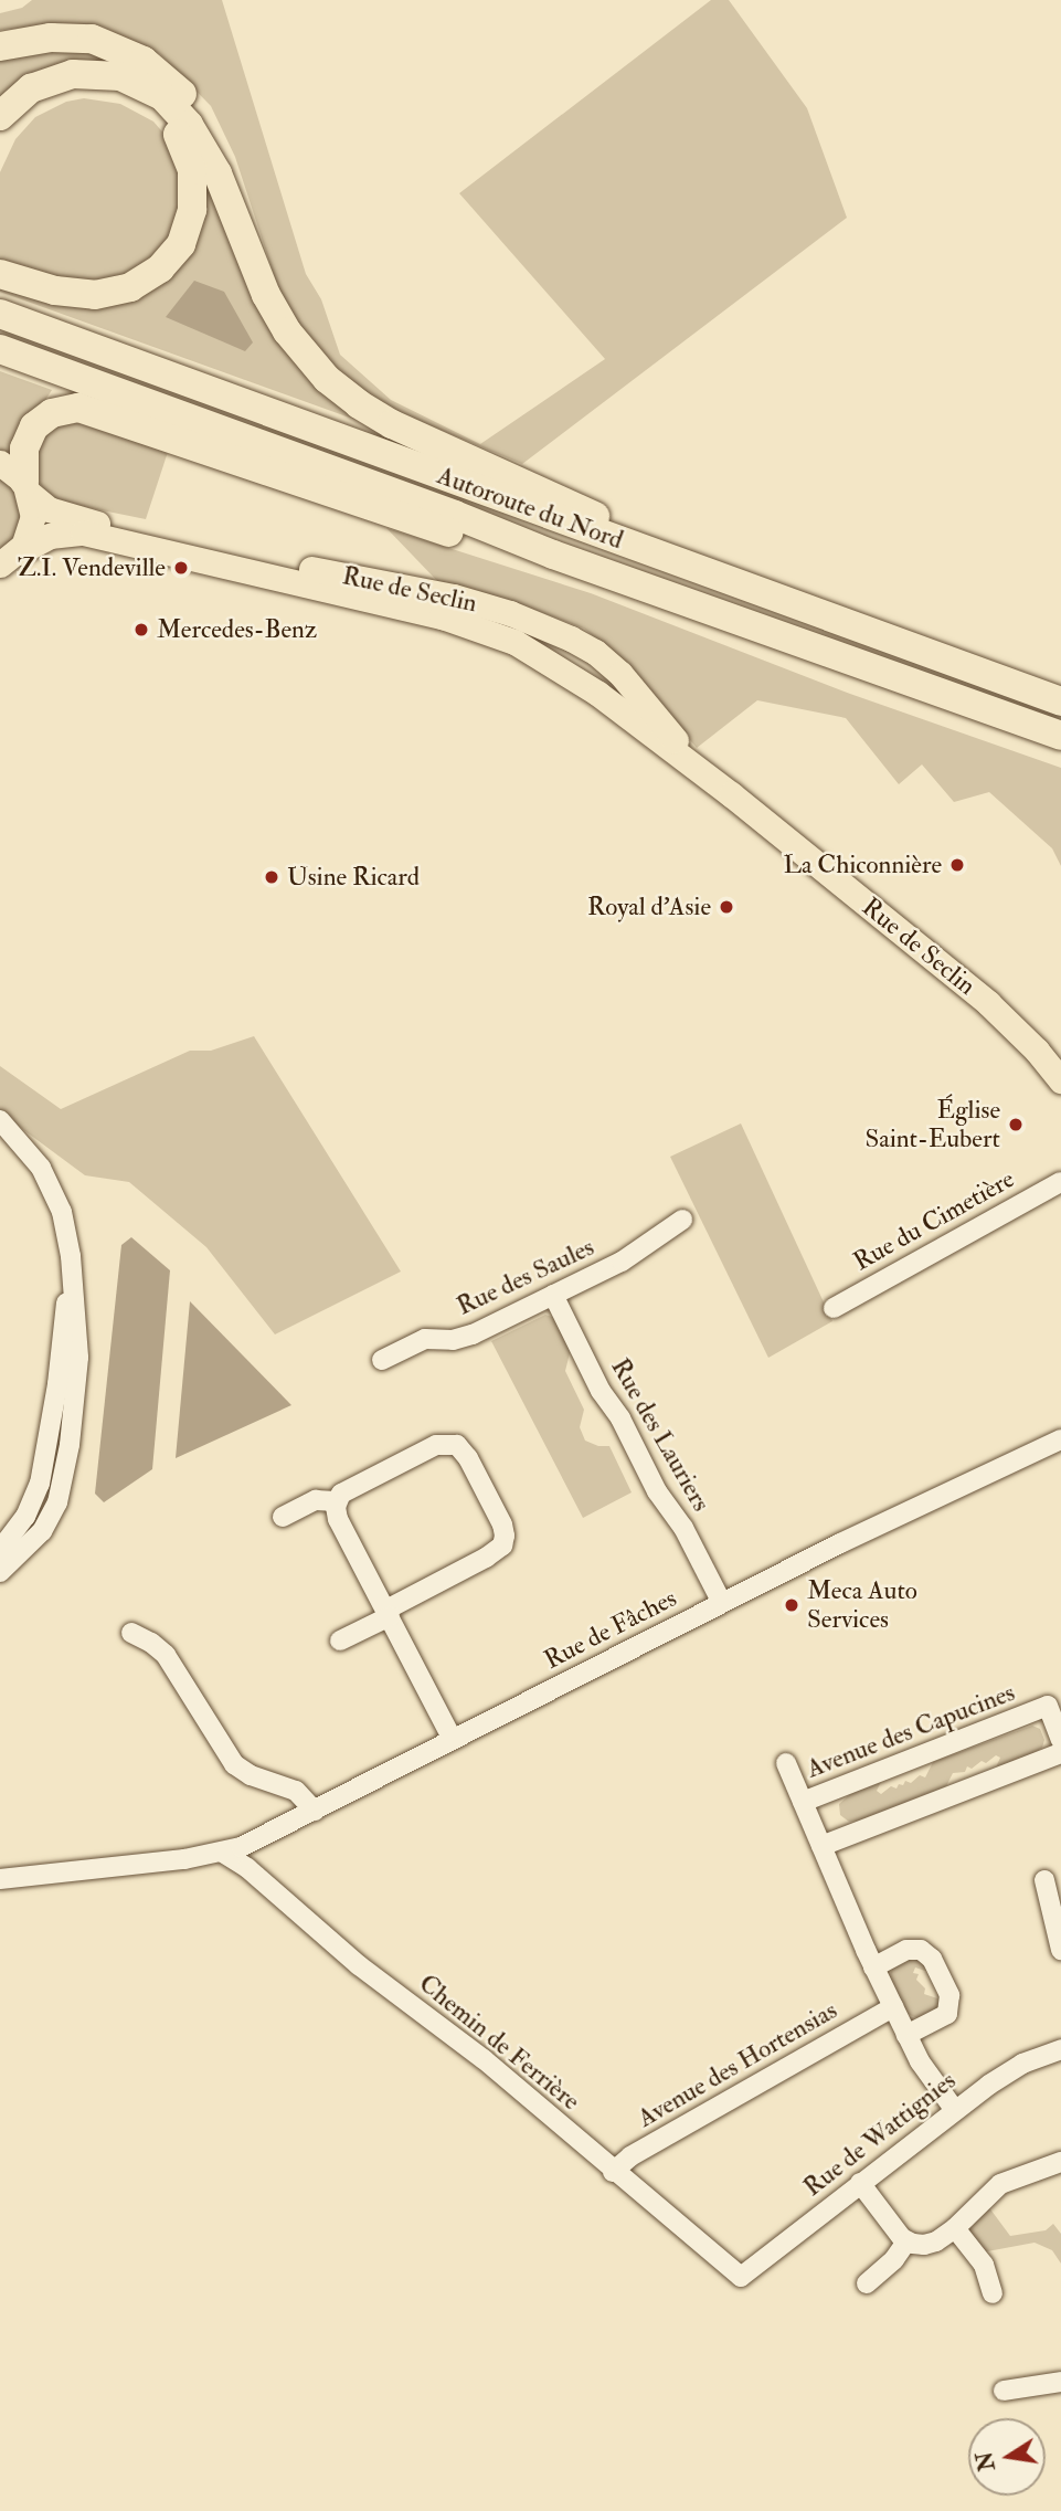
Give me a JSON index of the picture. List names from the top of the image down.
{
  "streets": {
    "highway": ["Autoroute du Nord"],
    "main road": ["Rue de Seclin"],
    "street": [
      "Rue du Cimetière",
      "Rue des Saules",
      "Rue des Lauriers",
      "Rue de Fâches",
      "Avenue des Capucines",
      "Chemin de Ferrière",
      "Avenue des Hortensias",
      "Rue de Wattignies"
    ]
  },
  "crossings": [
    ["Rue des Saules", "Rue des Lauriers"],
    ["Rue des Lauriers", "Rue de Fâches"],
    ["Rue de Fâches", "Chemin de Ferrière"],
    ["Avenue des Capucines", "Avenue des Hortensias"],
    ["Avenue des Capucines", "Rue de Wattignies"],
    ["Chemin de Ferrière", "Avenue des Hortensias"],
    ["Chemin de Ferrière", "Rue de Wattignies"]
  ],
  "places": [
    "Z.I. Vendeville",
    "Mercedes-Benz",
    "La Chiconnière",
    "Usine Ricard",
    "Royal d'Asie",
    "Église Saint-Eubert",
    "Meca Auto Services"
  ],
  "north": "left"
}
